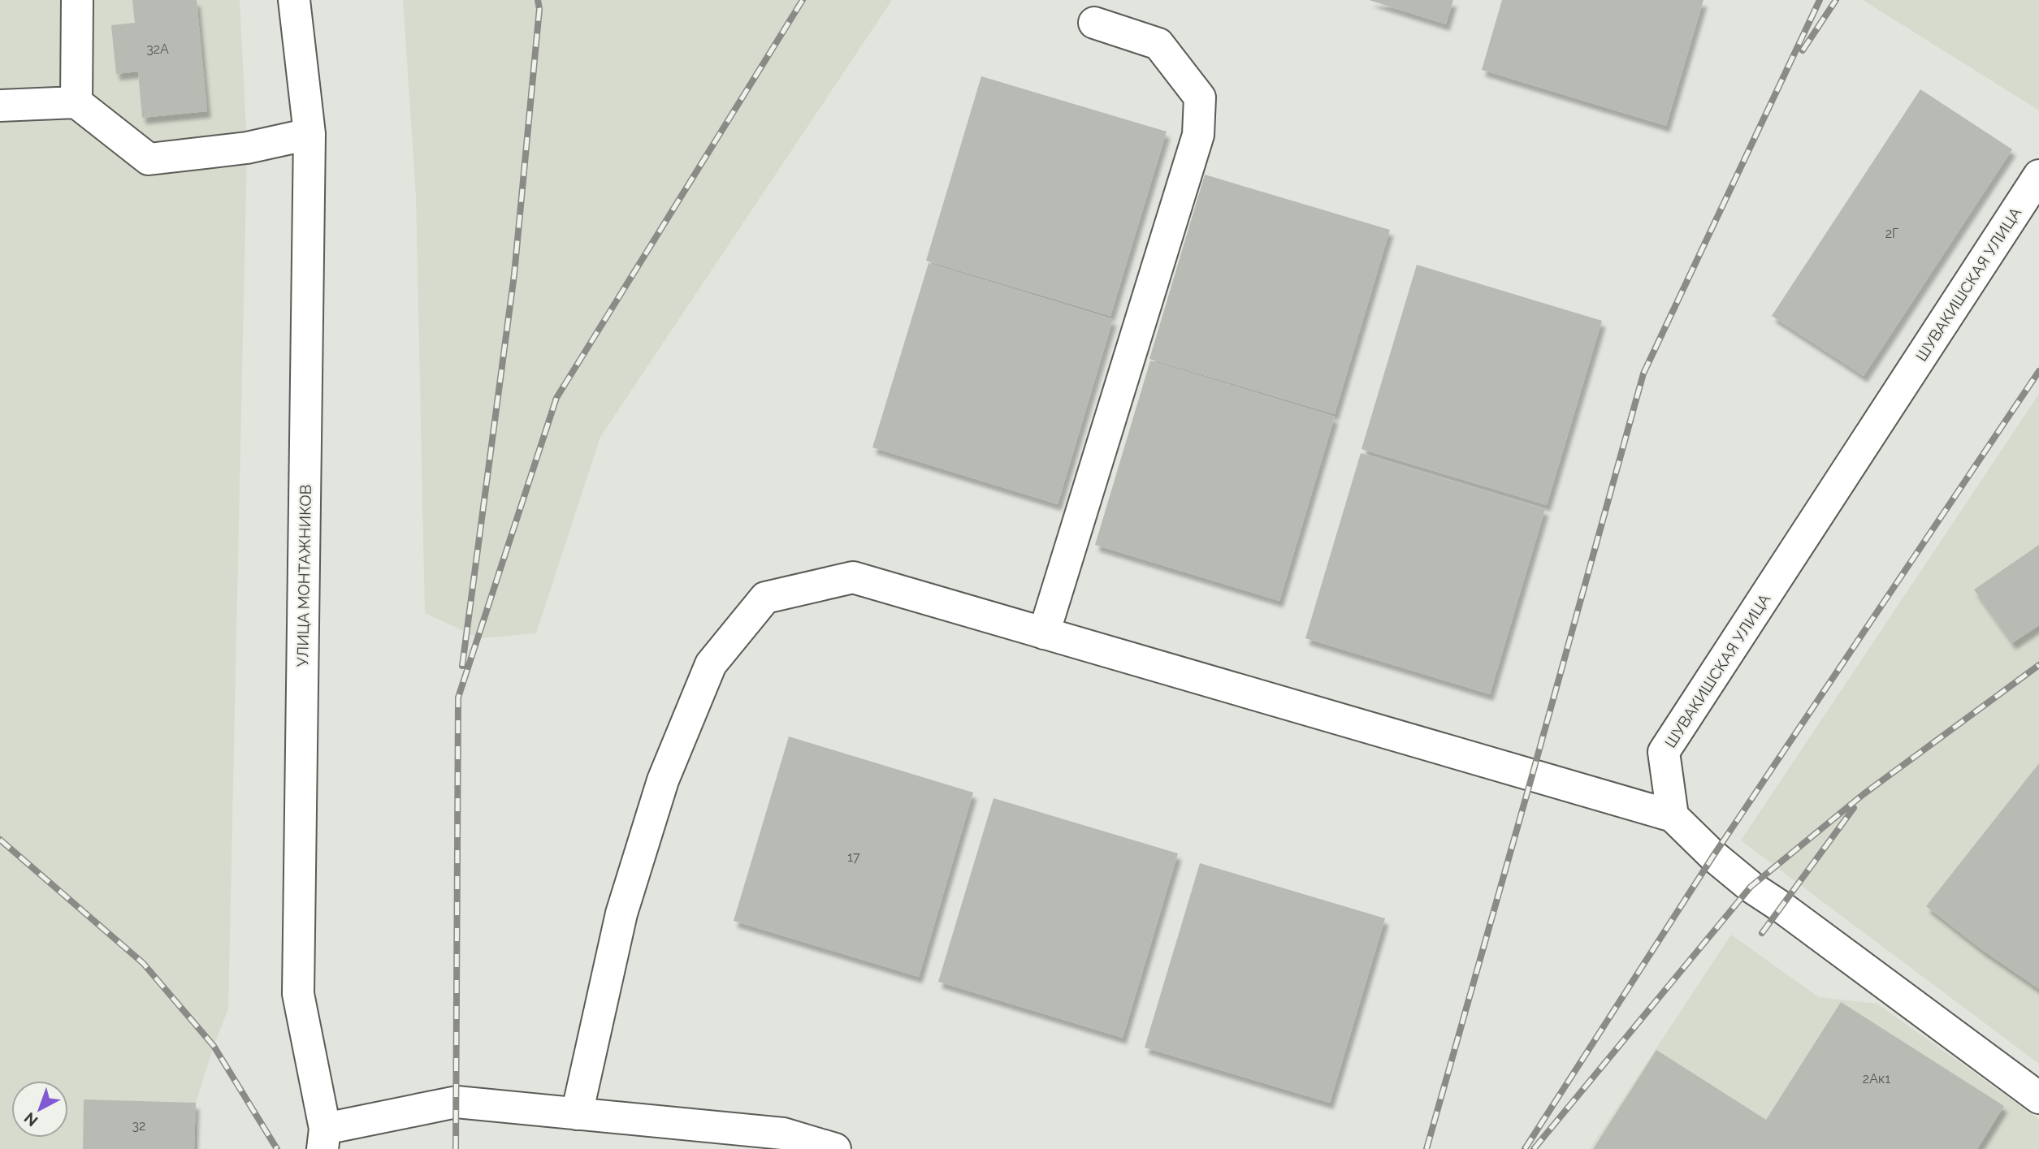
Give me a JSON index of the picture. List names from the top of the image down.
{
  "streets": {
    "street": ["ШУВАКИШСКАЯ УЛИЦА", "УЛИЦА МОНТАЖНИКОВ"]
  },
  "house_numbers": [
    "32А",
    "2Г",
    "17",
    "2Ак1",
    "32"
  ],
  "north": "bottom left"
}
